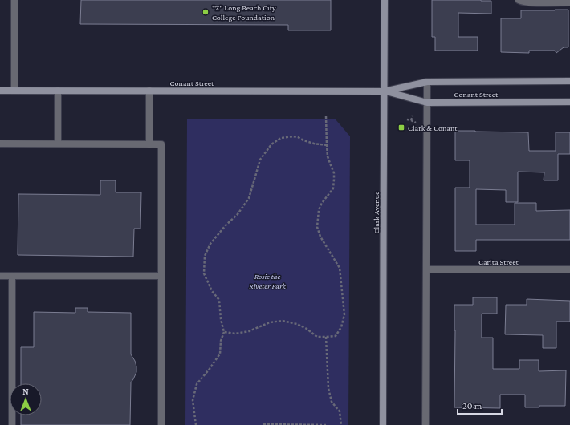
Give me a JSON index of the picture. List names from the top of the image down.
{
  "streets": {
    "street": ["Conant Street", "Clark Avenue", "Carita Street"]
  },
  "crossings": [
    ["Conant Street", "Clark Avenue"]
  ],
  "parks": ["Rosie the Riveter Park"],
  "places": {
    "other": ["\"Z\" Long Beach City College Foundation"],
    "transit": ["Clark & Conant"]
  },
  "scale_bar": "20 m",
  "north": "top"
}
